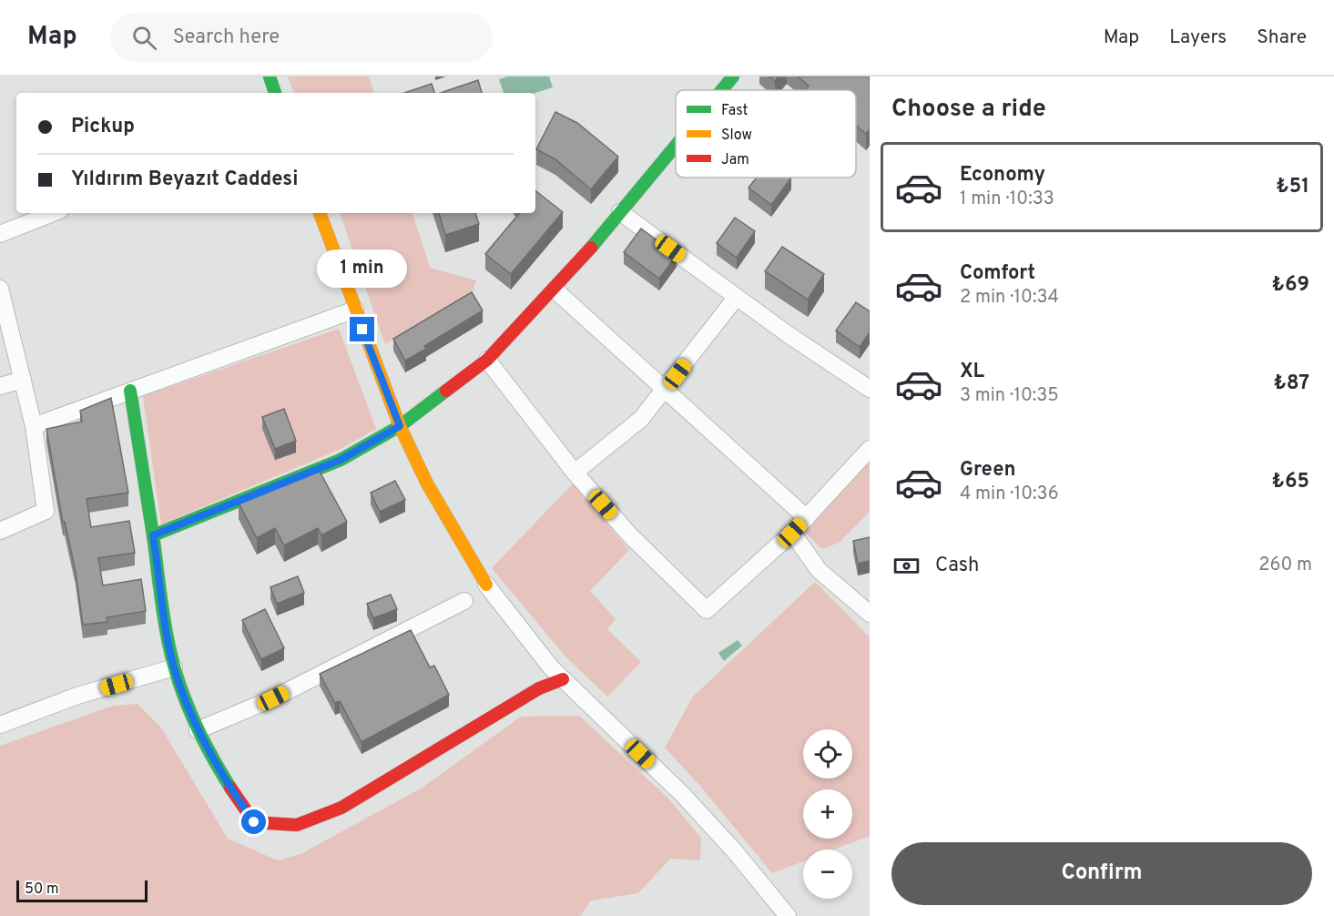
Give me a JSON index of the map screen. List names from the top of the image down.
{
  "legend": ["Fast", "Slow", "Jam"],
  "scale_bar": "50 m",
  "page": {
    "header": "Map",
    "search": "Search here",
    "nav": ["Map", "Layers", "Share"],
    "heading": "Choose a ride",
    "banner": ["Pickup", "Yıldırım Beyazıt Caddesi"],
    "list": [
      {
        "name": "Economy",
        "note": "1 min · 10:33",
        "value": "₺51"
      },
      {
        "name": "Comfort",
        "note": "2 min · 10:34",
        "value": "₺69"
      },
      {
        "name": "XL",
        "note": "3 min · 10:35",
        "value": "₺87"
      },
      {
        "name": "Green",
        "note": "4 min · 10:36",
        "value": "₺65"
      }
    ],
    "bubble": "1 min",
    "pay": ["Cash", "260 m"],
    "map_buttons": ["+", "−"],
    "buttons": "Confirm",
    "scale": "50 m"
  }
}
